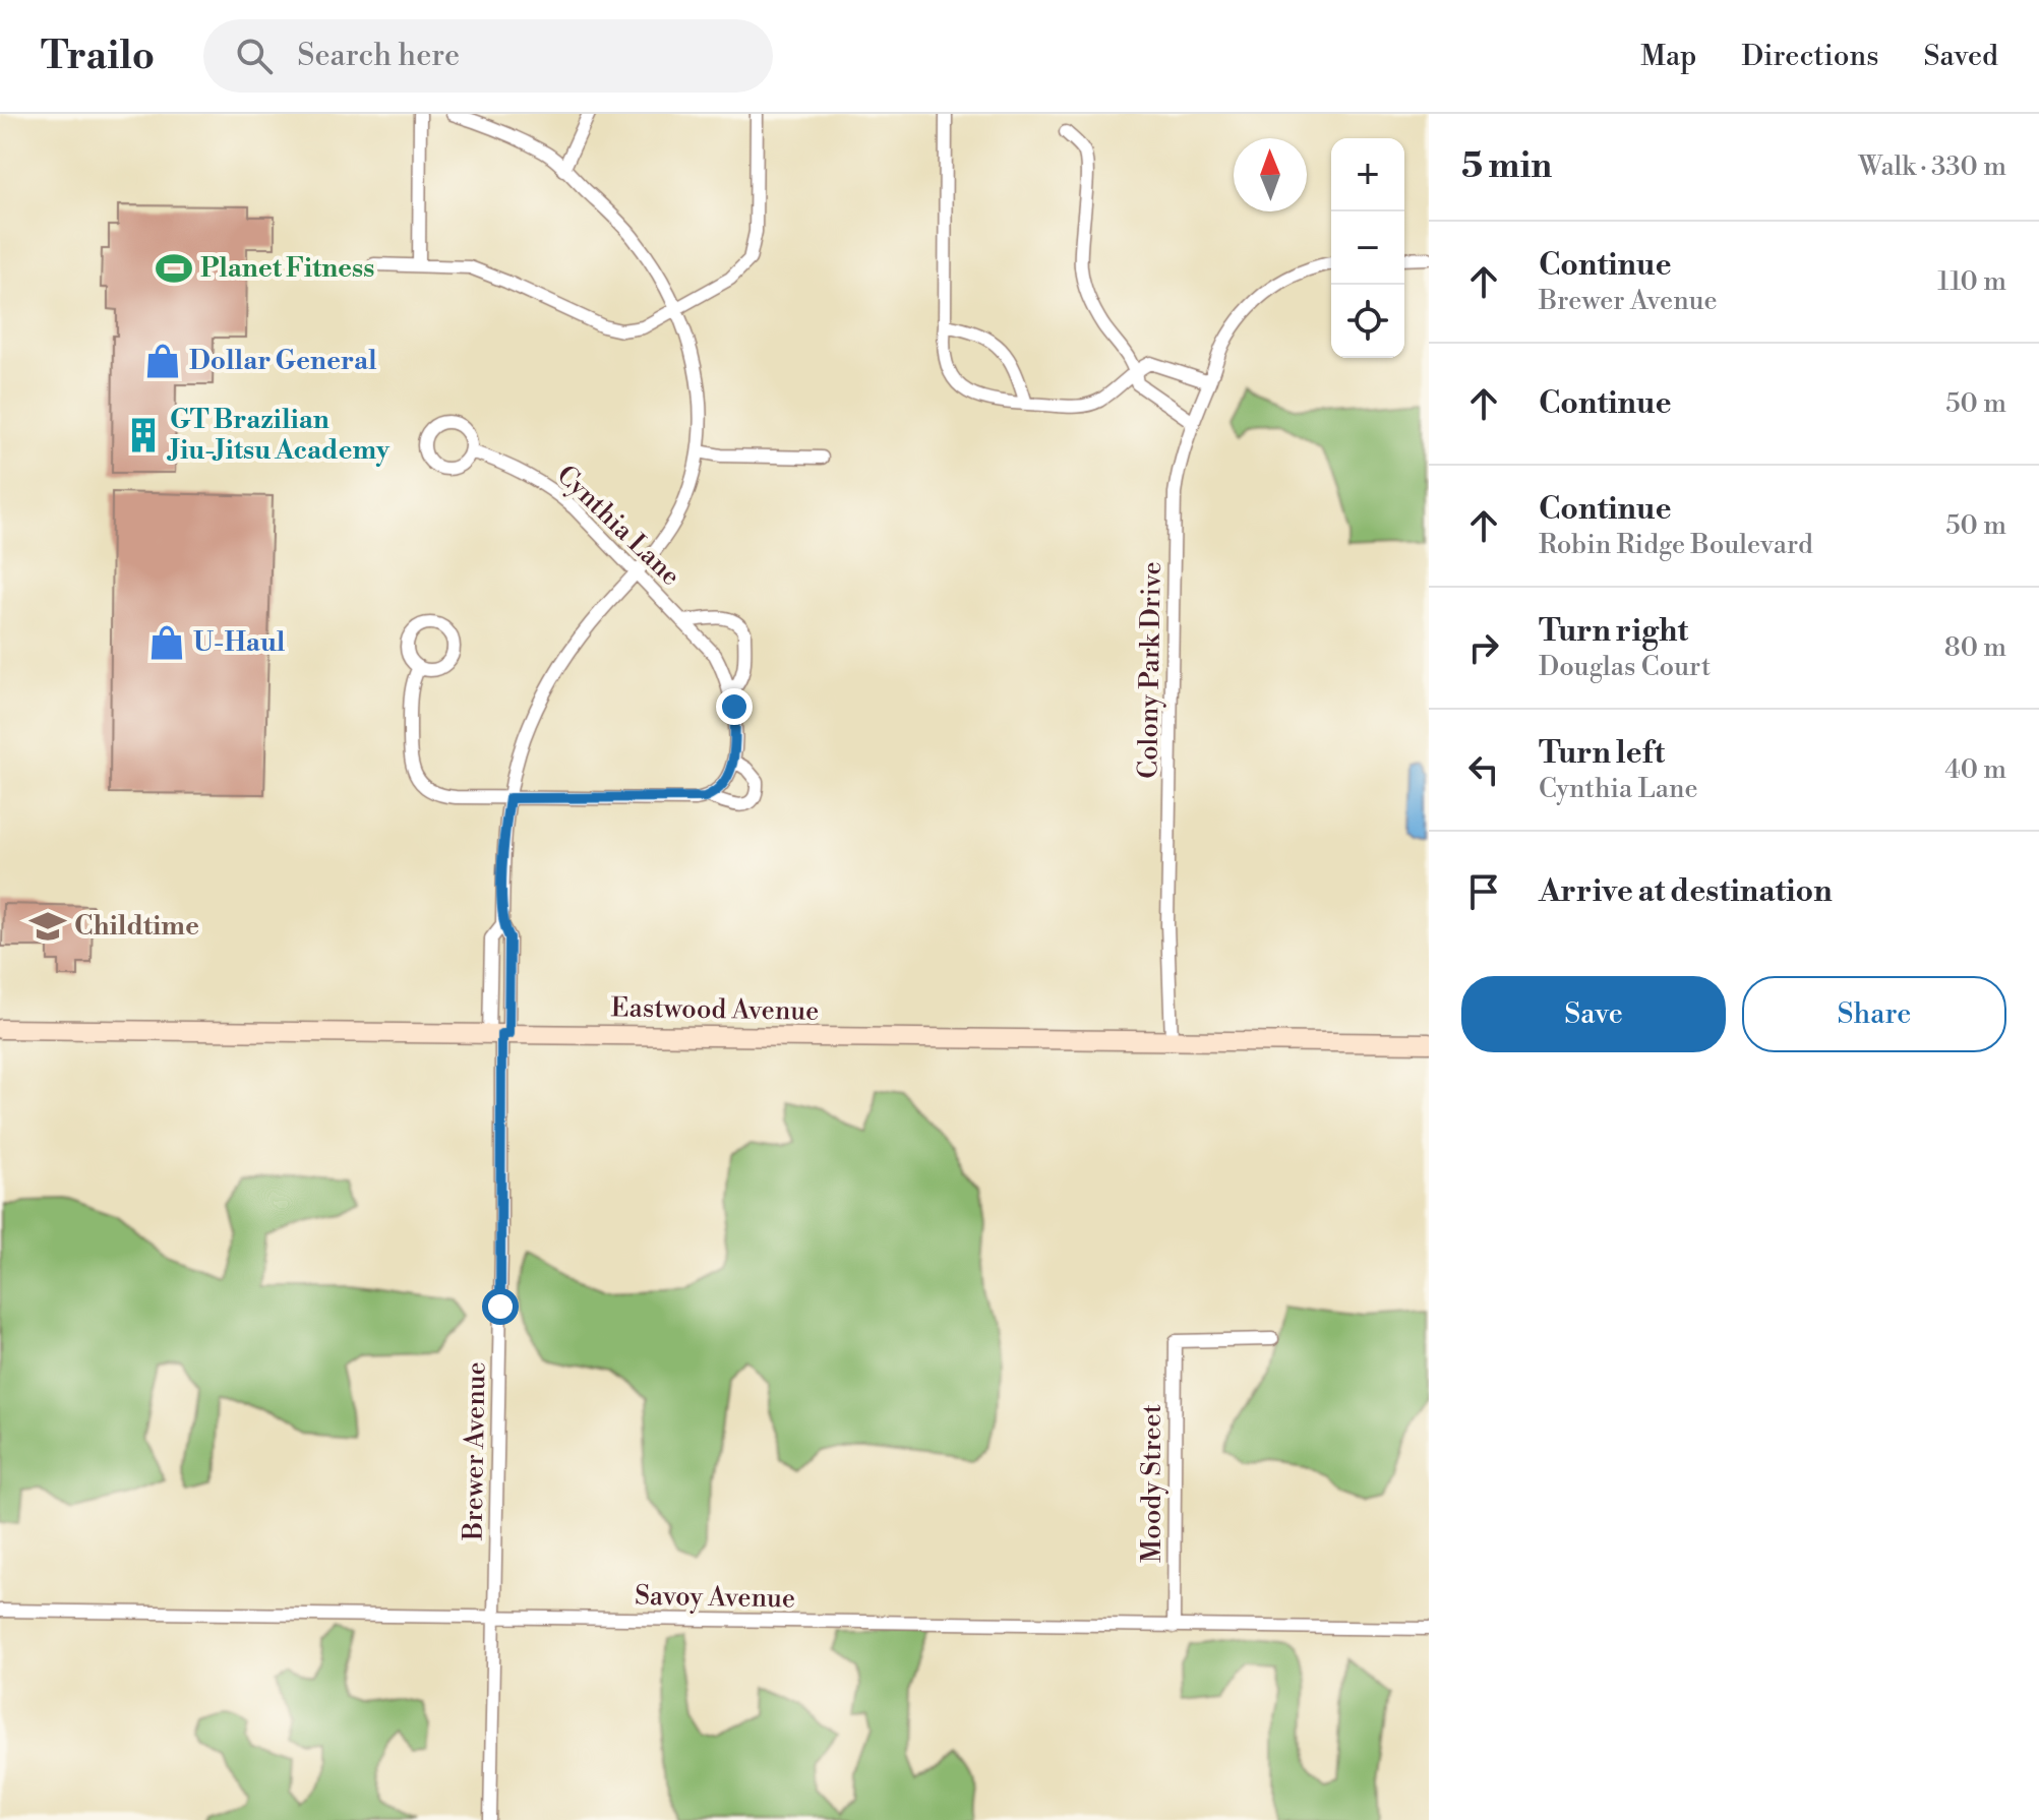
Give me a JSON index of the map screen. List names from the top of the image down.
{
  "streets": {
    "street": [
      "Cynthia Lane",
      "Colony Park Drive",
      "Eastwood Avenue",
      "Brewer Avenue",
      "Moody Street",
      "Savoy Avenue"
    ]
  },
  "crossings": [
    ["Colony Park Drive", "Eastwood Avenue"],
    ["Eastwood Avenue", "Brewer Avenue"],
    ["Brewer Avenue", "Savoy Avenue"],
    ["Moody Street", "Savoy Avenue"]
  ],
  "places": {
    "sports": ["Planet Fitness"],
    "shop": ["Dollar General", "U-Haul"],
    "building": ["GT Brazilian Jiu-Jitsu Academy"],
    "school or university": ["Childtime"]
  },
  "north": "top",
  "page": {
    "header": "Trailo",
    "search": "Search here",
    "nav": ["Map", "Directions", "Saved"],
    "heading": ["5 min", "Walk · 330 m"],
    "map_buttons": ["+", "−"],
    "list": [
      ["Continue", "Brewer Avenue", "110 m"],
      ["Continue", "50 m"],
      ["Continue", "Robin Ridge Boulevard", "50 m"],
      ["Turn right", "Douglas Court", "80 m"],
      ["Turn left", "Cynthia Lane", "40 m"],
      "Arrive at destination"
    ],
    "buttons": ["Save", "Share"]
  }
}
